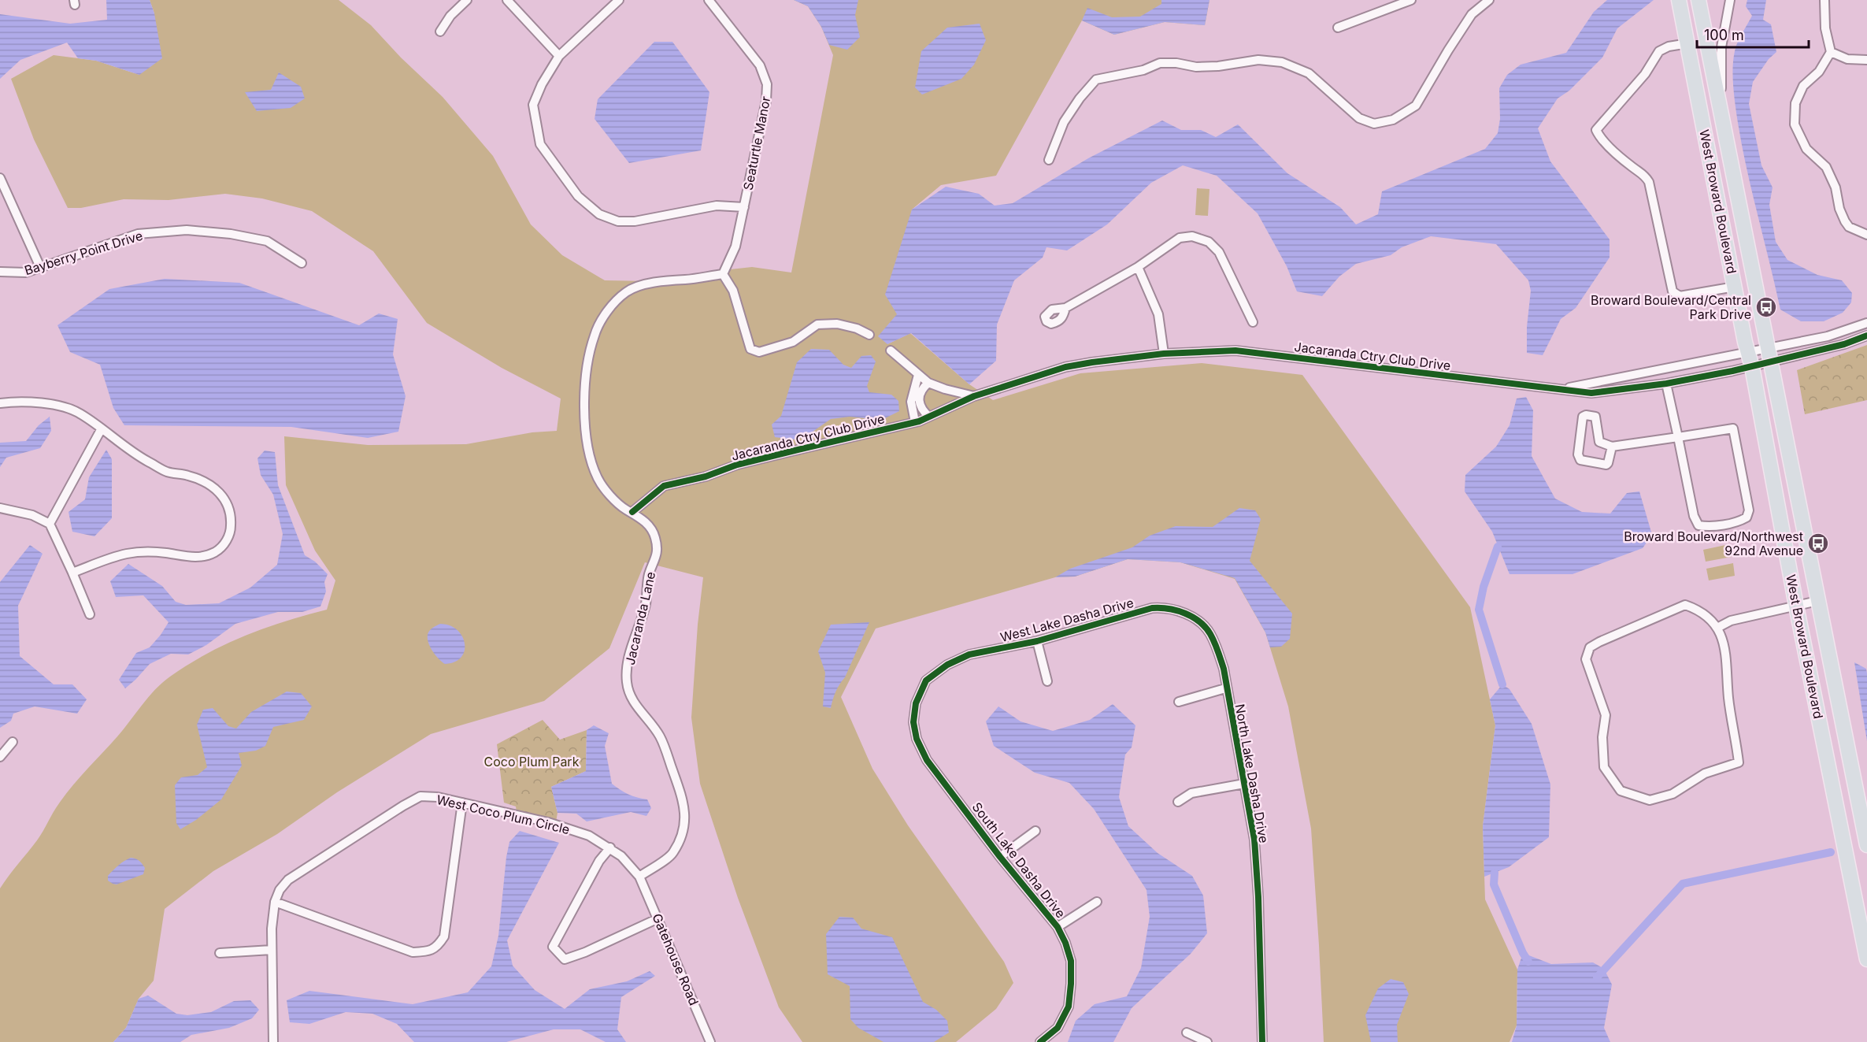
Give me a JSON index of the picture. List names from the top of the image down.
{
  "streets": {
    "main road": ["West Broward Boulevard"],
    "street": [
      "Seaturtle Manor",
      "Bayberry Point Drive",
      "Jacaranda Ctry Club Drive",
      "Jacaranda Lane",
      "West Lake Dasha Drive",
      "North Lake Dasha Drive",
      "West Coco Plum Circle",
      "South Lake Dasha Drive",
      "Gatehouse Road"
    ]
  },
  "crossings": [
    ["Seaturtle Manor", "Jacaranda Lane"],
    ["West Broward Boulevard", "Jacaranda Ctry Club Drive"],
    ["Jacaranda Ctry Club Drive", "Jacaranda Lane"],
    ["Jacaranda Lane", "West Coco Plum Circle"],
    ["Jacaranda Lane", "Gatehouse Road"],
    ["West Lake Dasha Drive", "North Lake Dasha Drive"],
    ["West Lake Dasha Drive", "South Lake Dasha Drive"],
    ["West Coco Plum Circle", "Gatehouse Road"]
  ],
  "parks": ["Coco Plum Park"],
  "places": {
    "bus stop": ["Broward Boulevard/Central Park Drive", "Broward Boulevard/Northwest 92nd Avenue"]
  },
  "scale_bar": "100 m"
}
